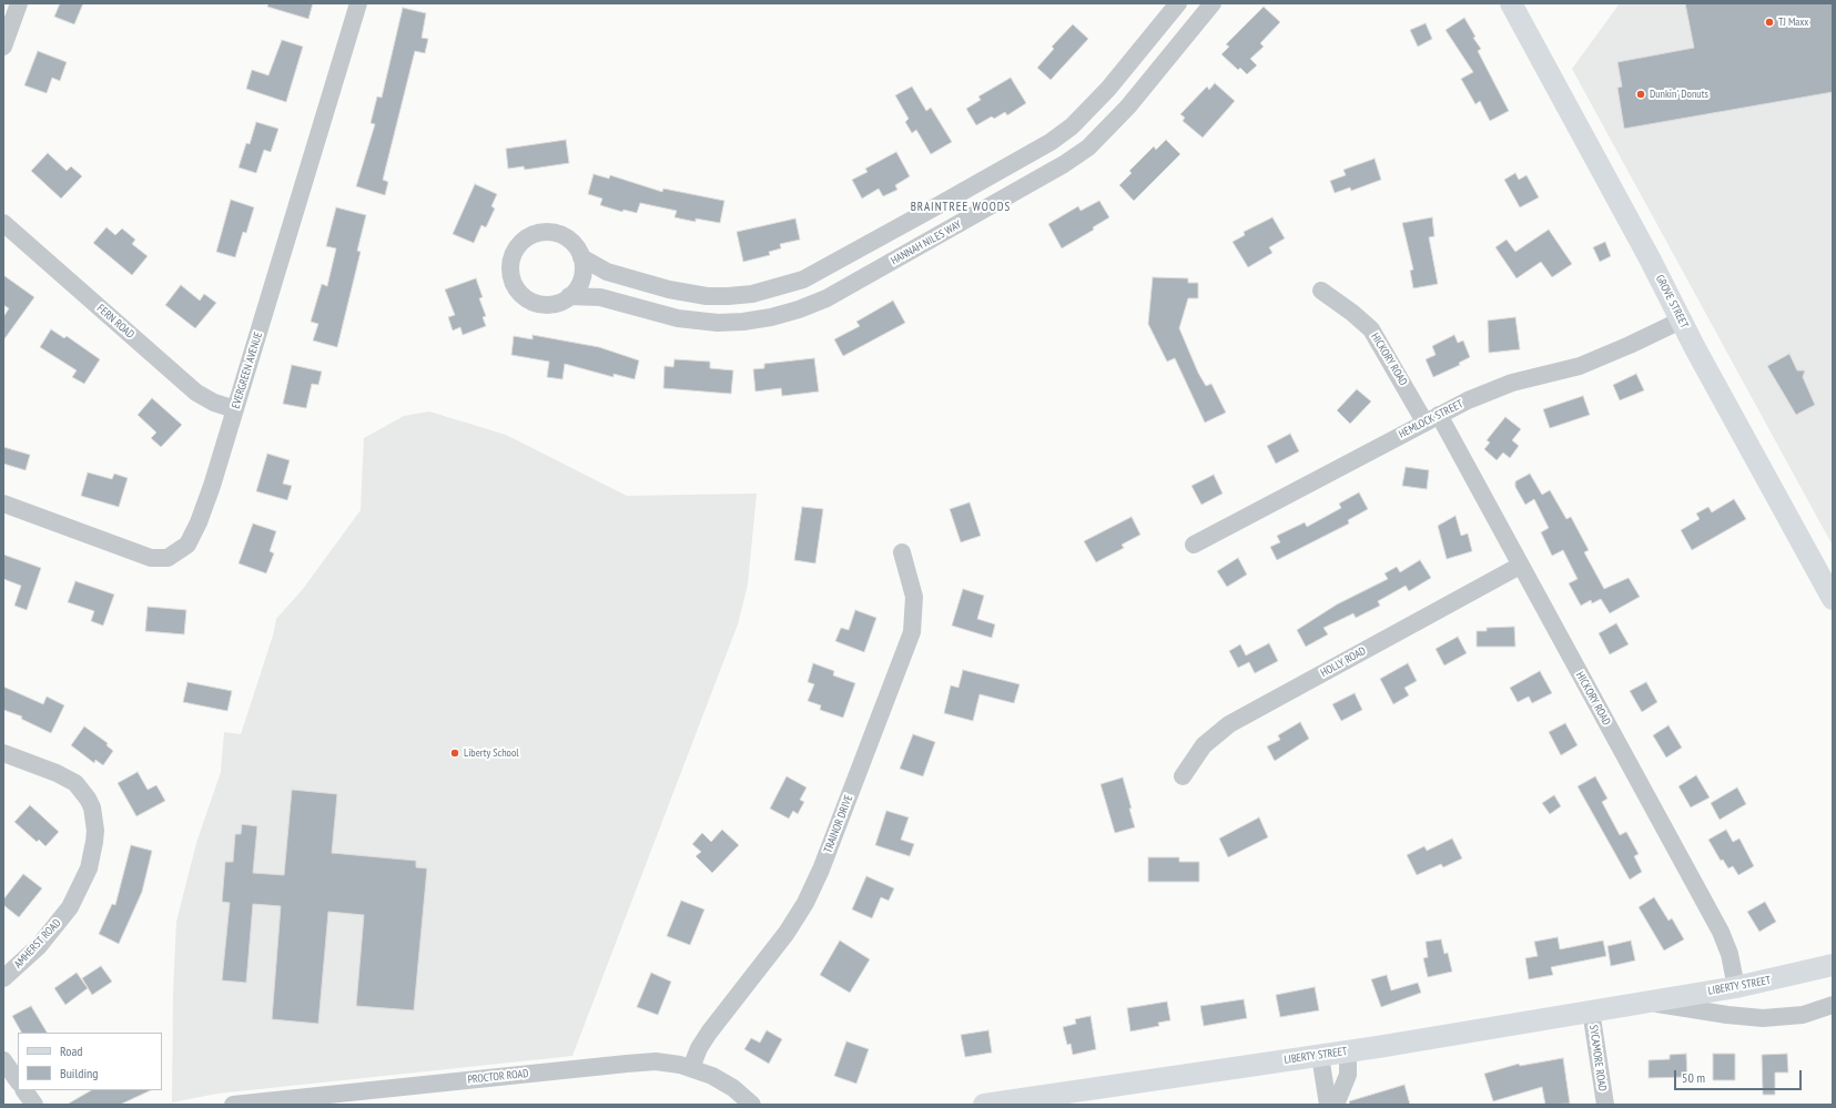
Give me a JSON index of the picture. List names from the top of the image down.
{
  "streets": {
    "main road": ["GROVE STREET", "LIBERTY STREET"],
    "street": [
      "HANNAH NILES WAY",
      "FERN ROAD",
      "HICKORY ROAD",
      "EVERGREEN AVENUE",
      "HEMLOCK STREET",
      "HOLLY ROAD",
      "TRAINOR DRIVE",
      "AMHERST ROAD",
      "SYCAMORE ROAD",
      "PROCTOR ROAD"
    ]
  },
  "crossings": [
    ["GROVE STREET", "HEMLOCK STREET"],
    ["FERN ROAD", "EVERGREEN AVENUE"],
    ["HICKORY ROAD", "HEMLOCK STREET"],
    ["HICKORY ROAD", "HOLLY ROAD"],
    ["HICKORY ROAD", "LIBERTY STREET"],
    ["TRAINOR DRIVE", "PROCTOR ROAD"],
    ["LIBERTY STREET", "SYCAMORE ROAD"]
  ],
  "districts": ["BRAINTREE WOODS"],
  "places": ["TJ Maxx", "Dunkin' Donuts", "Liberty School"],
  "legend": ["Road", "Building"],
  "scale_bar": "50 m"
}
